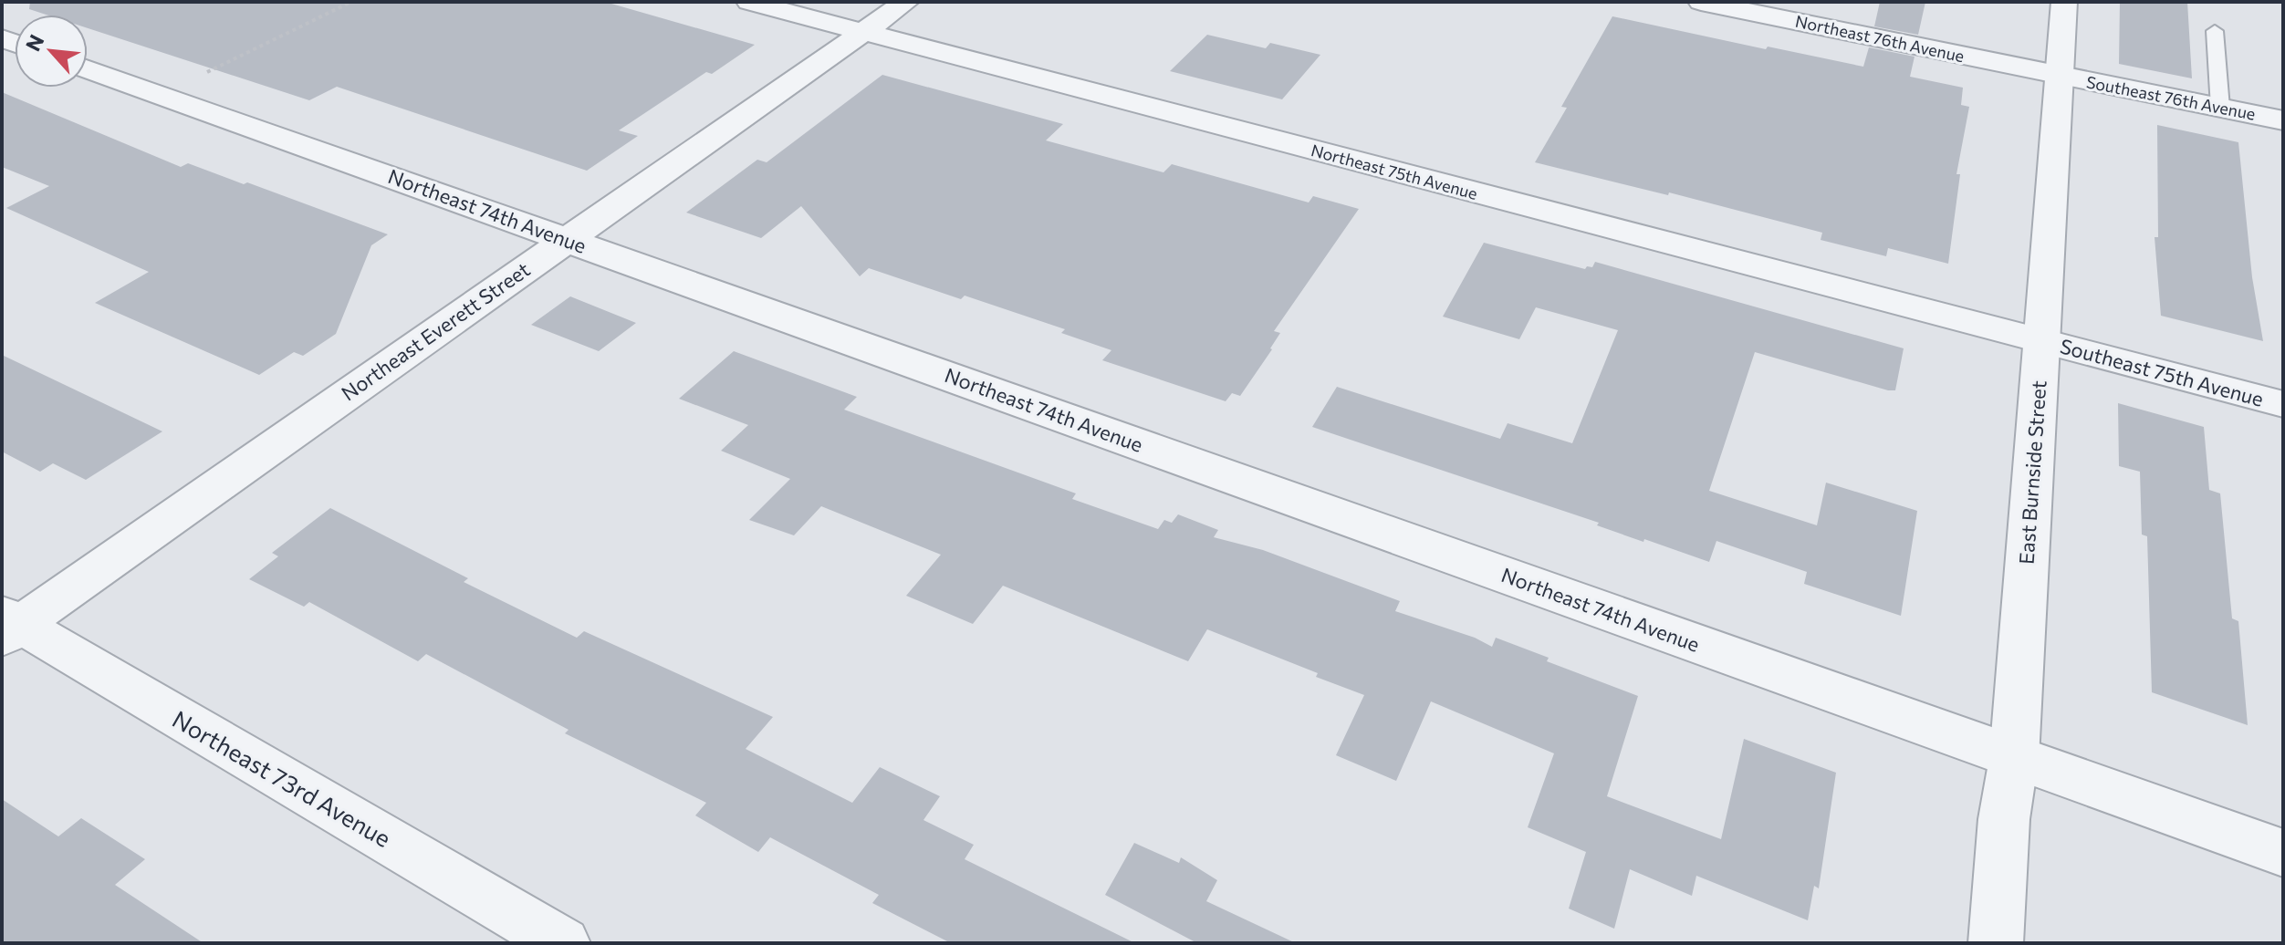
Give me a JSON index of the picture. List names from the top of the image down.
{
  "streets": {
    "street": [
      "Northeast 76th Avenue",
      "Southeast 76th Avenue",
      "Northeast 75th Avenue",
      "Northeast 74th Avenue",
      "Northeast Everett Street",
      "Southeast 75th Avenue",
      "East Burnside Street",
      "Northeast 73rd Avenue"
    ]
  },
  "crossings": [
    ["Northeast 76th Avenue", "Southeast 76th Avenue"],
    ["Northeast 76th Avenue", "East Burnside Street"],
    ["Southeast 76th Avenue", "East Burnside Street"],
    ["Northeast 75th Avenue", "Northeast Everett Street"],
    ["Northeast 75th Avenue", "Southeast 75th Avenue"],
    ["Northeast 75th Avenue", "East Burnside Street"],
    ["Northeast 74th Avenue", "Northeast Everett Street"],
    ["Northeast 74th Avenue", "East Burnside Street"],
    ["Northeast Everett Street", "Northeast 73rd Avenue"],
    ["Southeast 75th Avenue", "East Burnside Street"]
  ],
  "north": "top left"
}
